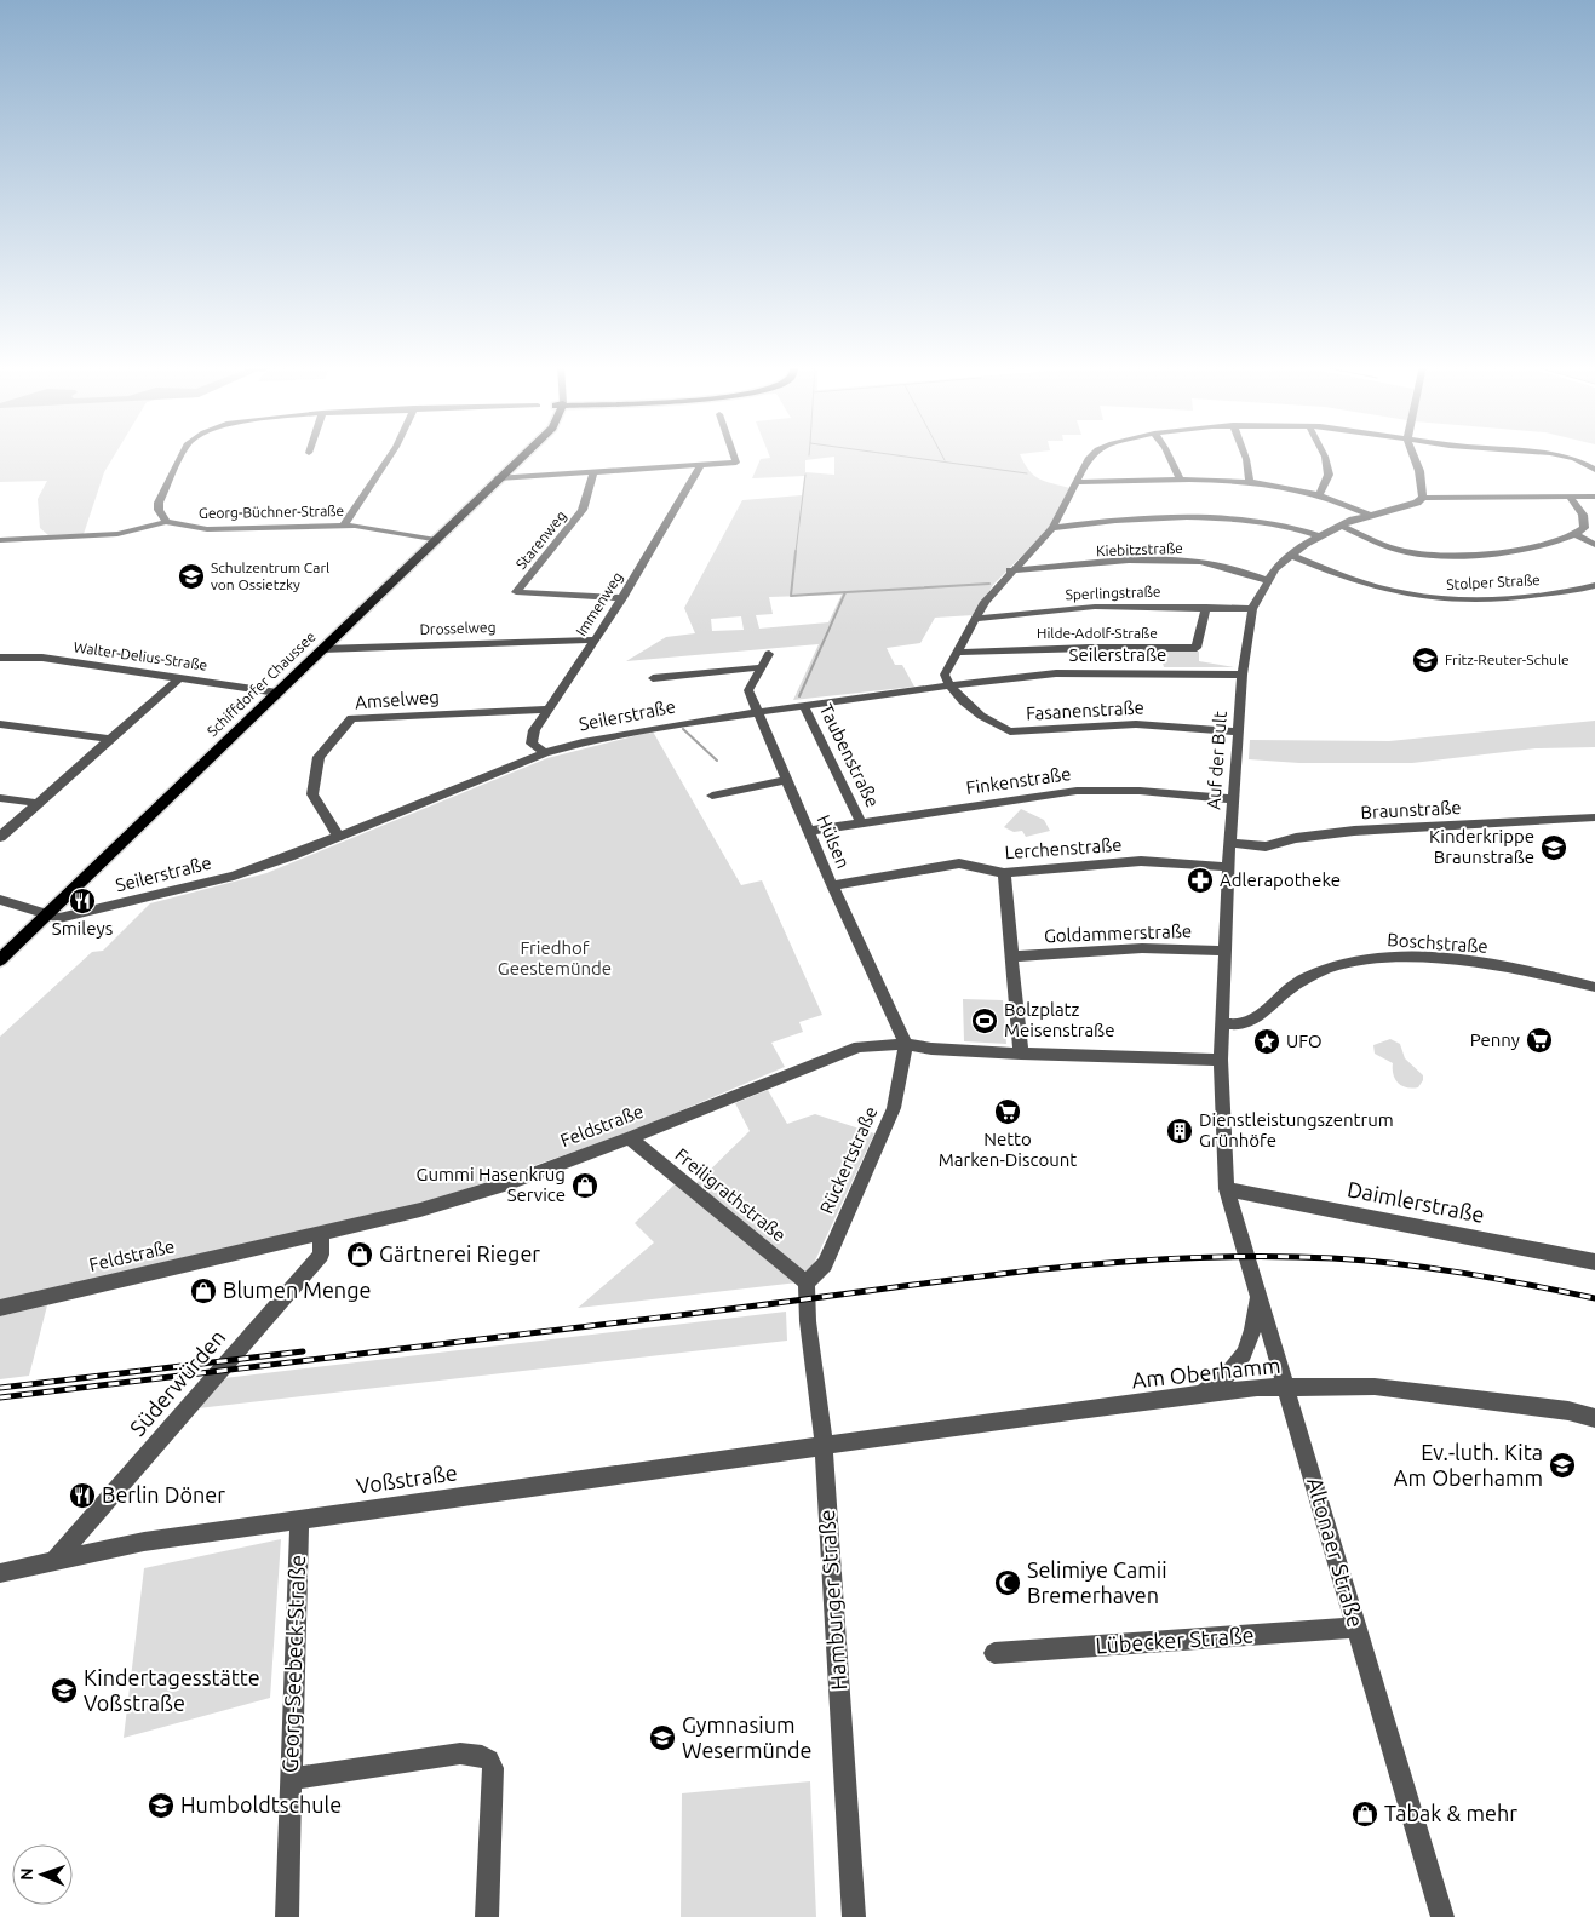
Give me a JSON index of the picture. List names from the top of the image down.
{
  "streets": {
    "main road": ["Schiffdorfer Chaussee"],
    "street": [
      "Georg-Büchner-Straße",
      "Starenweg",
      "Kiebitzstraße",
      "Stolper Straße",
      "Sperlingstraße",
      "Immenweg",
      "Drosselweg",
      "Hilde-Adolf-Straße",
      "Seilerstraße",
      "Walter-Delius-Straße",
      "Amselweg",
      "Fasanenstraße",
      "Taubenstraße",
      "Auf der Bult",
      "Finkenstraße",
      "Braunstraße",
      "Hülsen",
      "Lerchenstraße",
      "Goldammerstraße",
      "Boschstraße",
      "Feldstraße",
      "Rückertstraße",
      "Freiligrathstraße",
      "Daimlerstraße",
      "Am Oberhamm",
      "Süderwürden",
      "Voßstraße",
      "Altonaer Straße",
      "Hamburger Straße",
      "Lübecker Straße",
      "Georg-Seebeck-Straße"
    ]
  },
  "crossings": [
    ["Georg-Büchner-Straße", "Schiffdorfer Chaussee"],
    ["Starenweg", "Immenweg"],
    ["Kiebitzstraße", "Auf der Bult"],
    ["Stolper Straße", "Auf der Bult"],
    ["Sperlingstraße", "Hilde-Adolf-Straße"],
    ["Sperlingstraße", "Auf der Bult"],
    ["Immenweg", "Drosselweg"],
    ["Immenweg", "Seilerstraße"],
    ["Immenweg", "Amselweg"],
    ["Drosselweg", "Schiffdorfer Chaussee"],
    ["Seilerstraße", "Schiffdorfer Chaussee"],
    ["Seilerstraße", "Amselweg"],
    ["Seilerstraße", "Fasanenstraße"],
    ["Seilerstraße", "Taubenstraße"],
    ["Seilerstraße", "Auf der Bult"],
    ["Seilerstraße", "Hülsen"],
    ["Walter-Delius-Straße", "Schiffdorfer Chaussee"],
    ["Fasanenstraße", "Auf der Bult"],
    ["Taubenstraße", "Finkenstraße"],
    ["Auf der Bult", "Finkenstraße"],
    ["Auf der Bult", "Braunstraße"],
    ["Auf der Bult", "Lerchenstraße"],
    ["Auf der Bult", "Goldammerstraße"],
    ["Auf der Bult", "Boschstraße"],
    ["Auf der Bult", "Feldstraße"],
    ["Auf der Bult", "Daimlerstraße"],
    ["Auf der Bult", "Altonaer Straße"],
    ["Finkenstraße", "Hülsen"],
    ["Hülsen", "Lerchenstraße"],
    ["Hülsen", "Feldstraße"],
    ["Hülsen", "Rückertstraße"],
    ["Feldstraße", "Rückertstraße"],
    ["Feldstraße", "Freiligrathstraße"],
    ["Feldstraße", "Süderwürden"],
    ["Rückertstraße", "Freiligrathstraße"],
    ["Rückertstraße", "Hamburger Straße"],
    ["Freiligrathstraße", "Hamburger Straße"],
    ["Daimlerstraße", "Altonaer Straße"],
    ["Am Oberhamm", "Voßstraße"],
    ["Am Oberhamm", "Altonaer Straße"],
    ["Am Oberhamm", "Hamburger Straße"],
    ["Süderwürden", "Voßstraße"],
    ["Voßstraße", "Hamburger Straße"],
    ["Voßstraße", "Georg-Seebeck-Straße"],
    ["Altonaer Straße", "Lübecker Straße"]
  ],
  "parks": ["Friedhof Geestemünde"],
  "places": {
    "school or university": [
      "Schulzentrum Carl von Ossietzky",
      "Fritz-Reuter-Schule",
      "Kinderkrippe Braunstraße",
      "Ev.-luth. Kita Am Oberhamm",
      "Kindertagesstätte Voßstraße",
      "Gymnasium Wesermünde",
      "Humboldtschule"
    ],
    "pharmacy": ["Adlerapotheke"],
    "restaurant": ["Smileys", "Berlin Döner"],
    "sports": ["Bolzplatz Meisenstraße"],
    "supermarket": ["Penny", "Netto Marken-Discount"],
    "place": ["UFO"],
    "building": ["Dienstleistungszentrum Grünhöfe"],
    "shop": [
      "Gummi Hasenkrug Service",
      "Gärtnerei Rieger",
      "Blumen Menge",
      "Tabak & mehr"
    ],
    "mosque": ["Selimiye Camii Bremerhaven"]
  },
  "north": "left"
}
